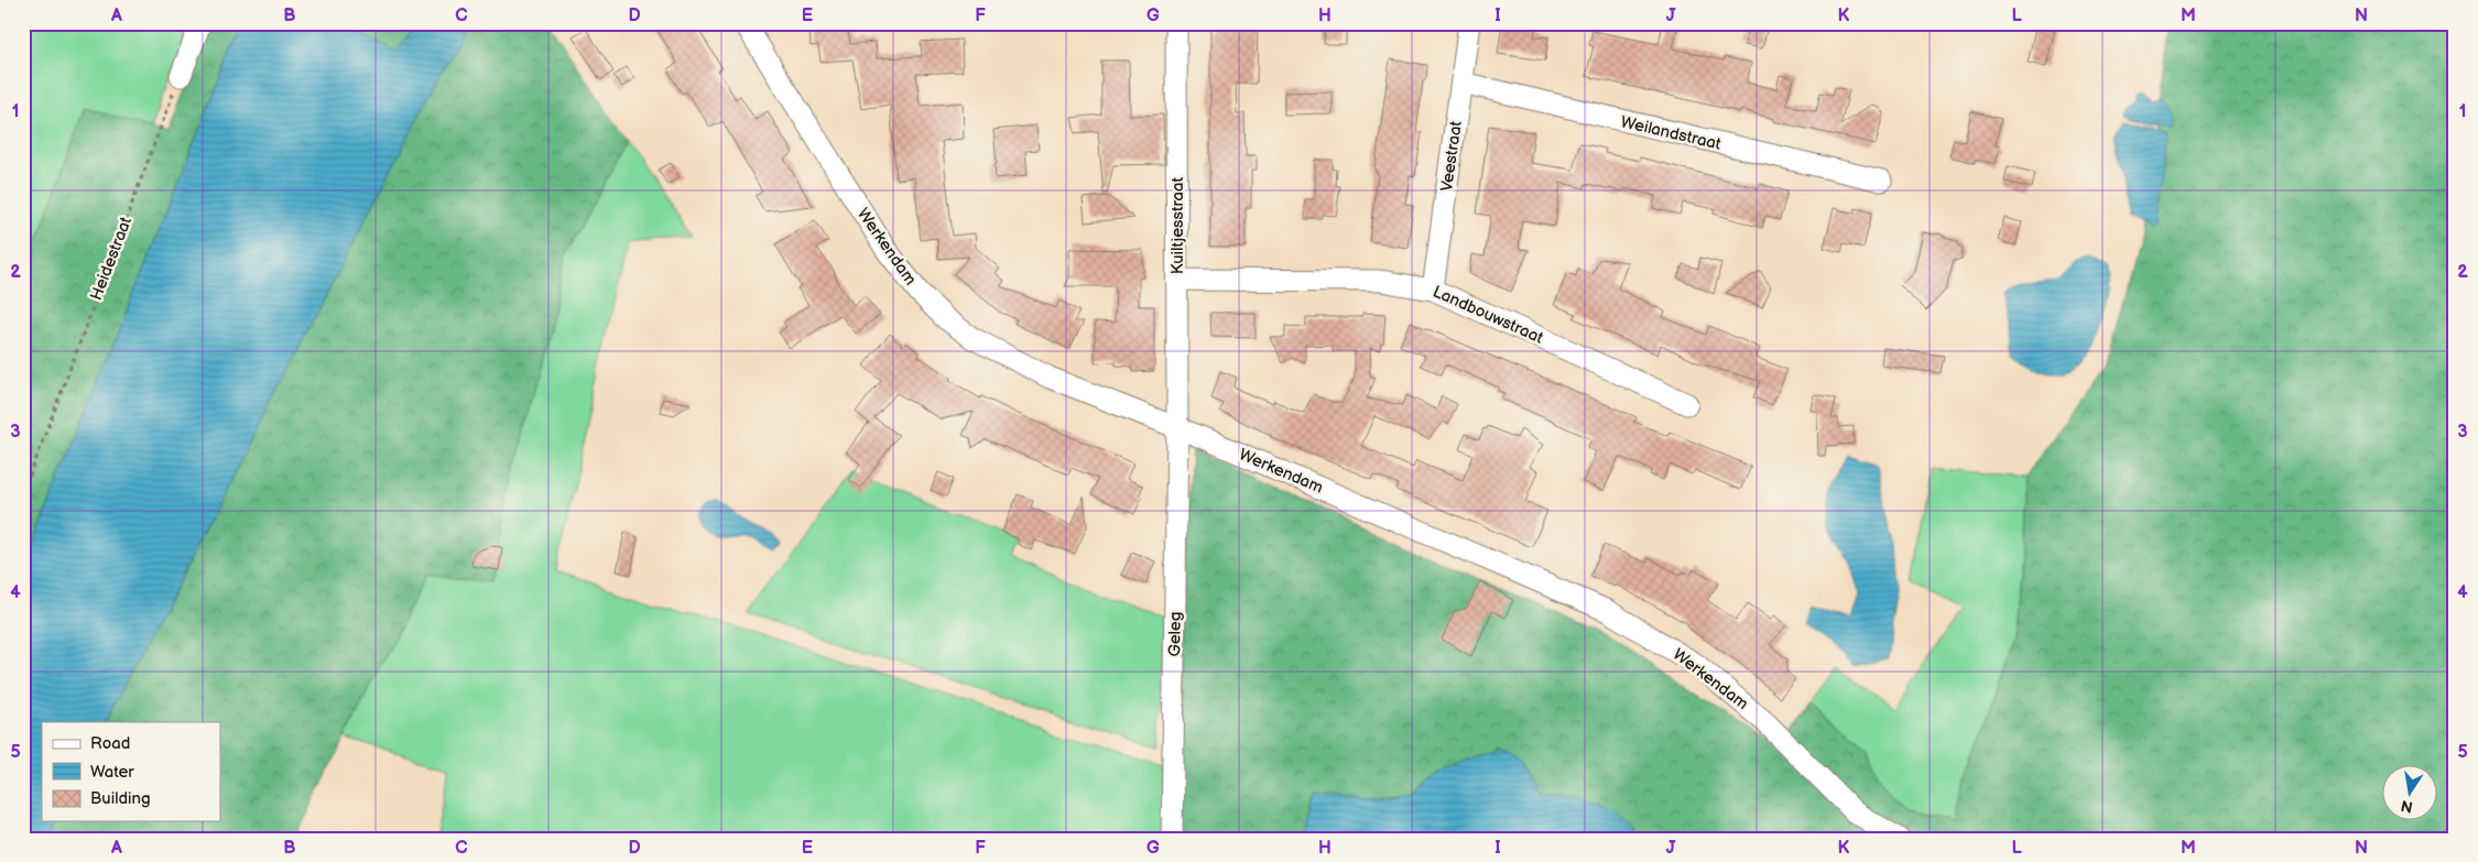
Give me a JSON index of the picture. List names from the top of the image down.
{
  "streets": {
    "street": [
      "Weilandstraat",
      "Veestraat",
      "Kuiltjesstraat",
      "Werkendam",
      "Landbouwstraat",
      "Geleg"
    ],
    "path": ["Heidestraat"]
  },
  "crossings": [
    ["Weilandstraat", "Veestraat"],
    ["Veestraat", "Landbouwstraat"],
    ["Kuiltjesstraat", "Werkendam"],
    ["Kuiltjesstraat", "Landbouwstraat"],
    ["Kuiltjesstraat", "Geleg"],
    ["Werkendam", "Geleg"]
  ],
  "legend": ["Road", "Water", "Building"],
  "north": "bottom",
  "grid": {
    "columns": [
      "A",
      "B",
      "C",
      "D",
      "E",
      "F",
      "G",
      "H",
      "I",
      "J",
      "K",
      "L",
      "M",
      "N"
    ],
    "rows": [
      "1",
      "2",
      "3",
      "4",
      "5"
    ]
  }
}
